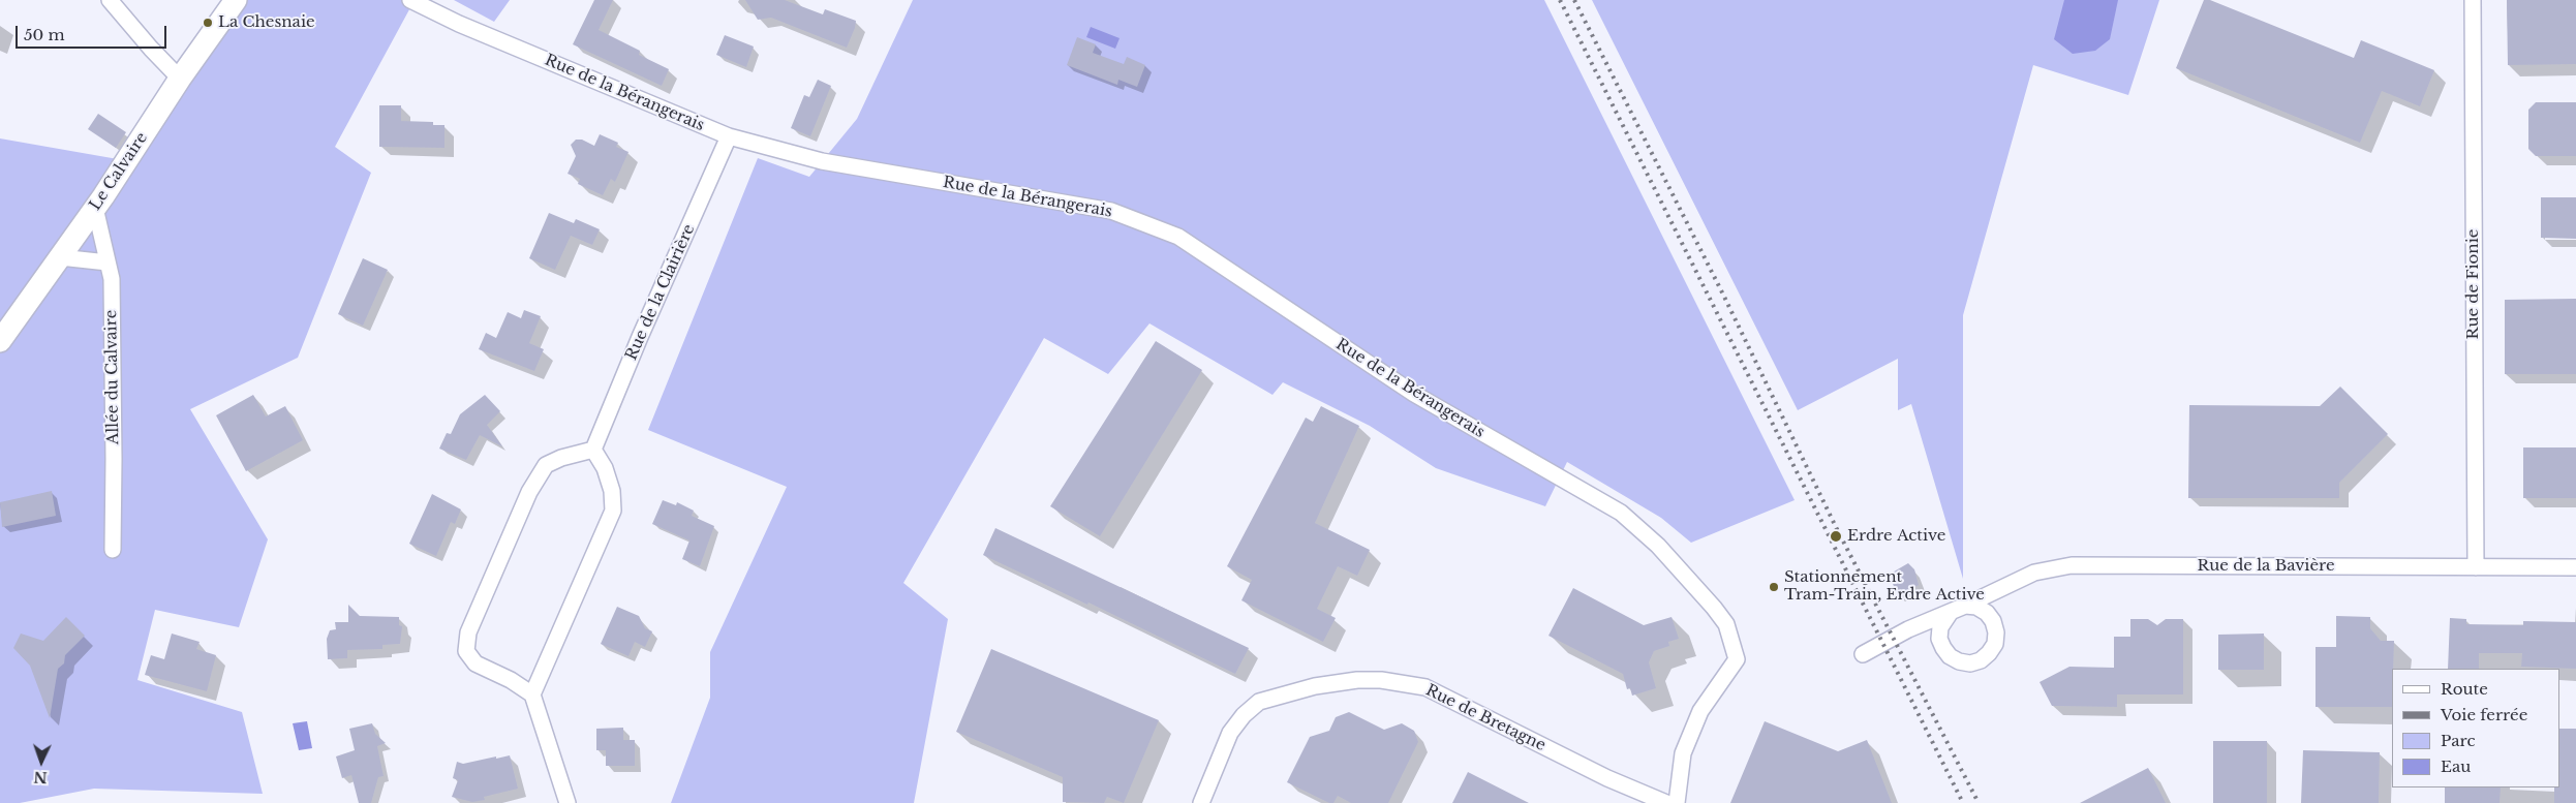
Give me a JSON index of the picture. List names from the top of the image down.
{
  "streets": {
    "street": [
      "Rue de la Bérangerais",
      "Le Calvaire",
      "Rue de Fionie",
      "Rue de la Clairière",
      "Allée du Calvaire",
      "Rue de la Bavière",
      "Rue de Bretagne"
    ]
  },
  "crossings": [
    ["Rue de la Bérangerais", "Rue de la Clairière"],
    ["Le Calvaire", "Allée du Calvaire"],
    ["Rue de Fionie", "Rue de la Bavière"]
  ],
  "places": ["La Chesnaie", "Erdre Active", "Stationnement Tram-Train, Erdre Active"],
  "legend": [
    "Route",
    "Voie ferrée",
    "Parc",
    "Eau"
  ],
  "scale_bar": "50 m",
  "north": "bottom"
}
